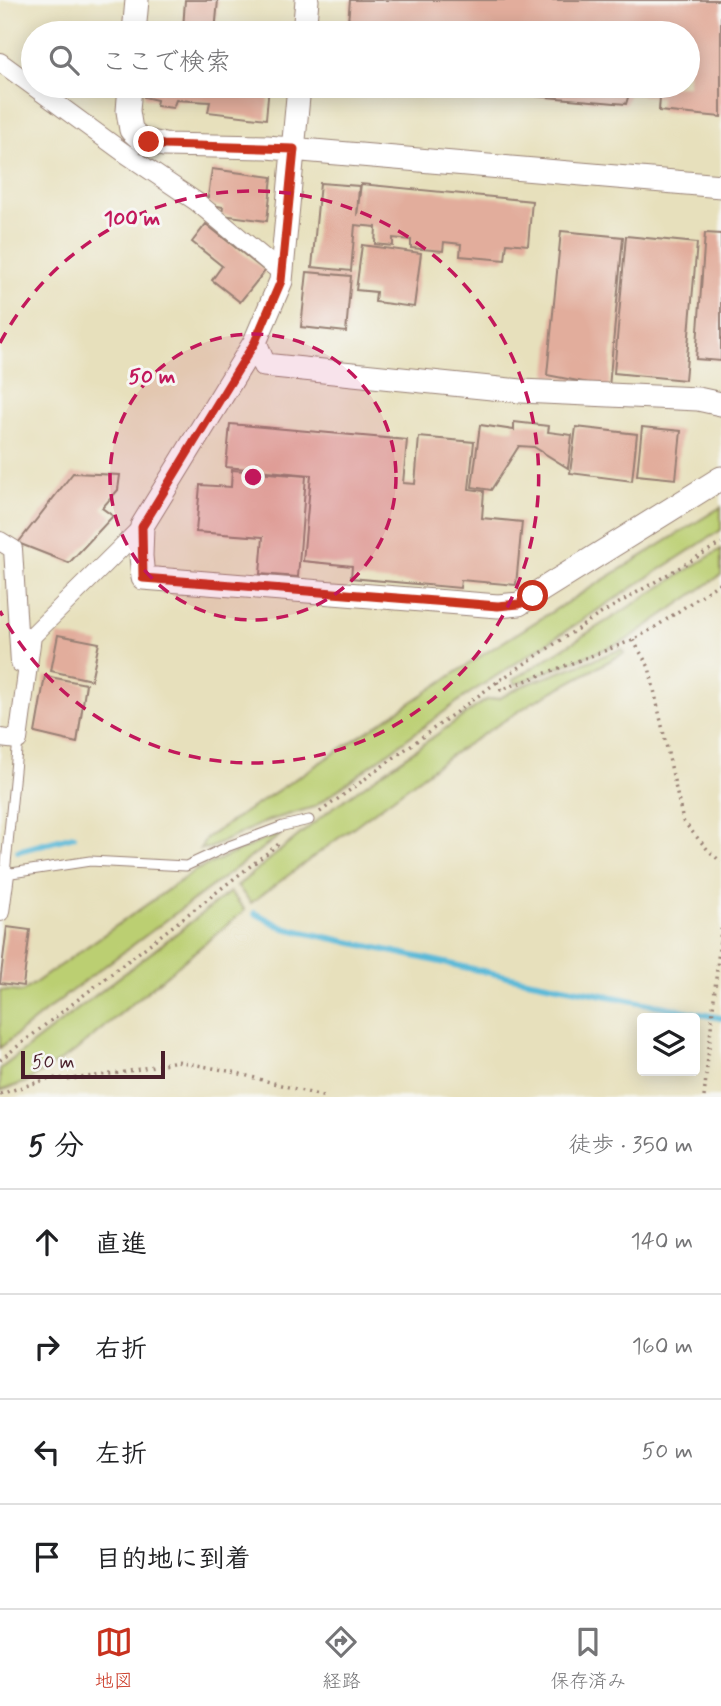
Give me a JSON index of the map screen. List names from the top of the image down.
{
  "scale_bar": "50 m",
  "page": {
    "search": "ここで検索",
    "scale": "50 m",
    "heading": ["5 分", "徒歩 · 350 m"],
    "list": [
      ["直進", "140 m"],
      ["右折", "160 m"],
      ["左折", "50 m"],
      "目的地に到着"
    ],
    "nav": ["地図", "経路", "保存済み"]
  },
  "rings": ["100 m", "50 m"]
}
